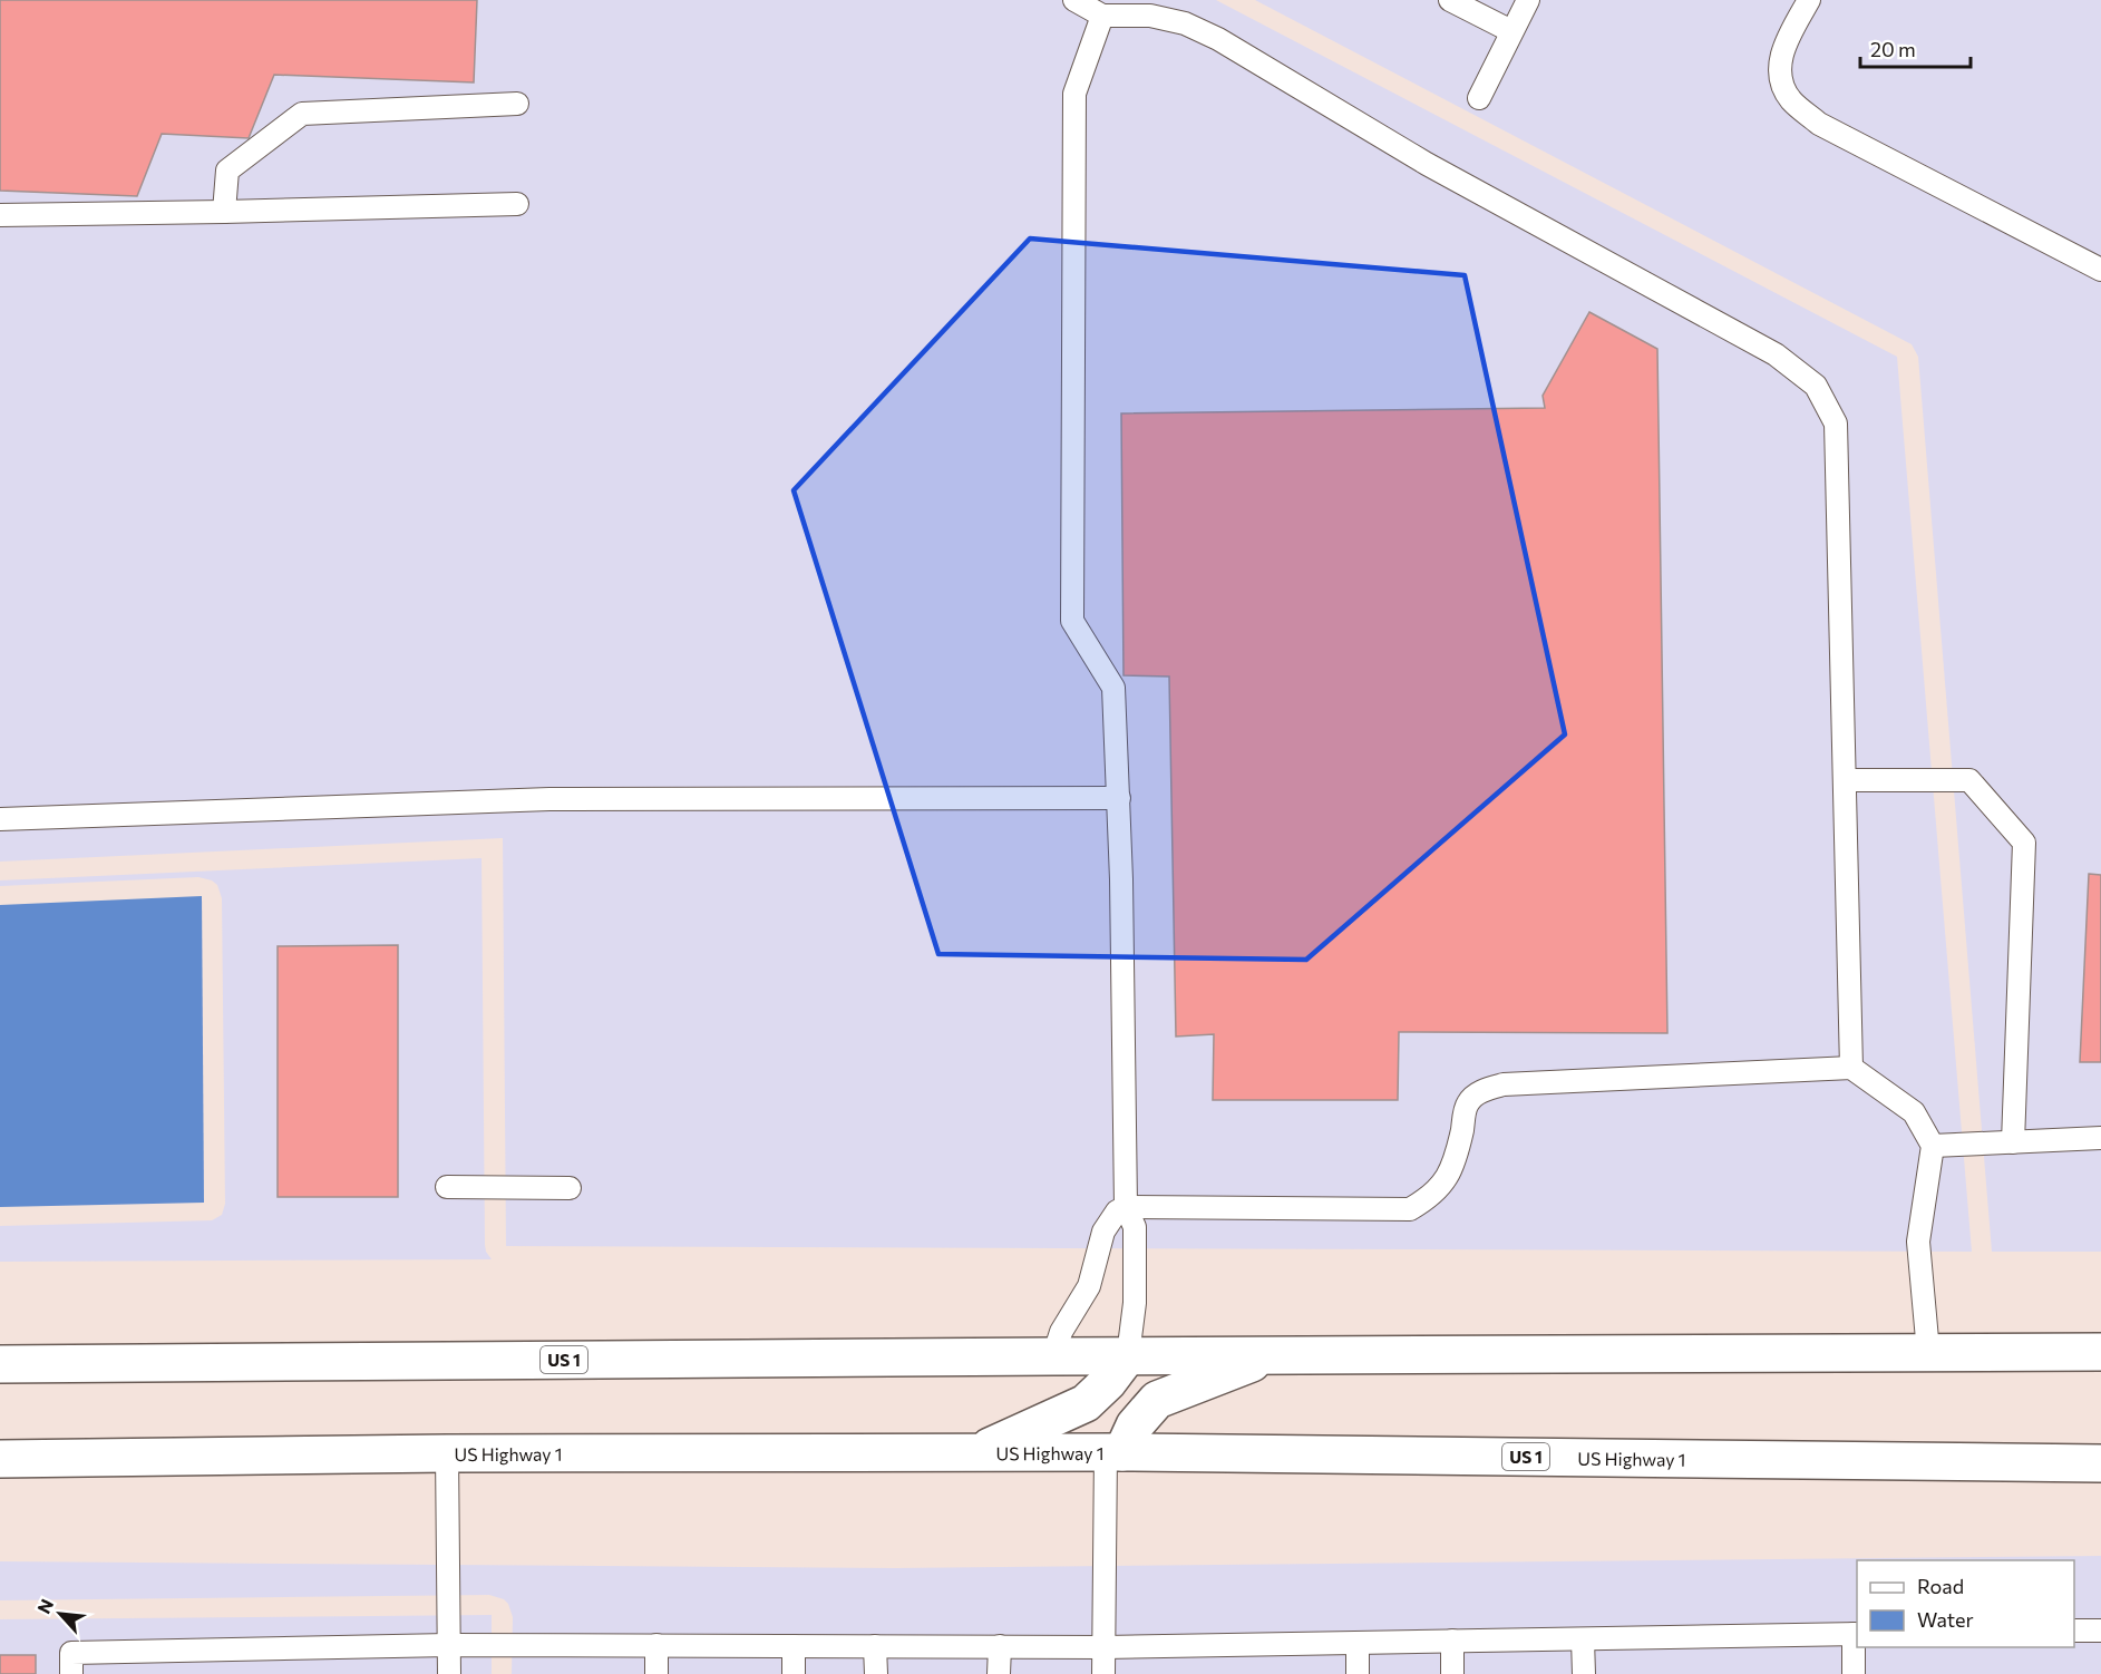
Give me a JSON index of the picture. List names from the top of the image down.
{
  "streets": {
    "main road": ["US 1", "US Highway 1"]
  },
  "legend": ["Road", "Water"],
  "scale_bar": "20 m",
  "north": "top left"
}
